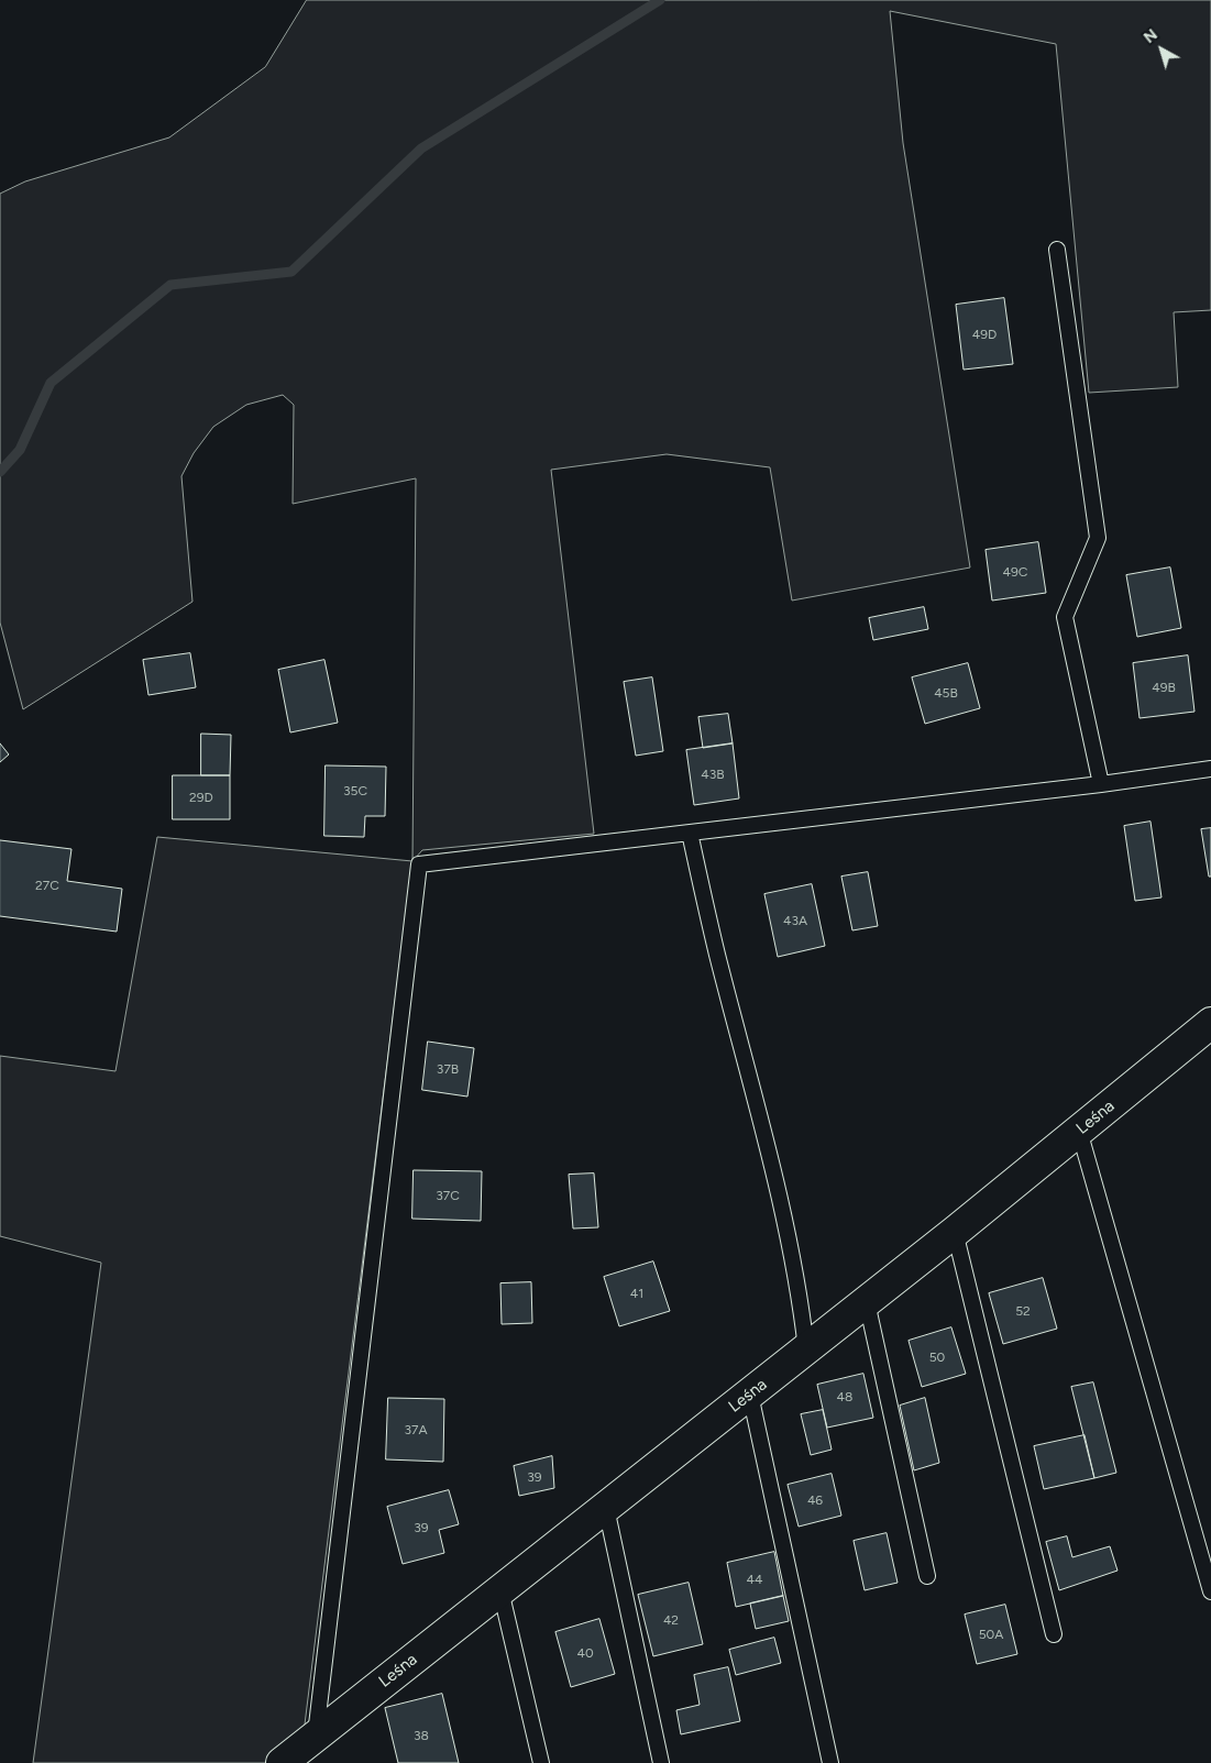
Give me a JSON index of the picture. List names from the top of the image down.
{
  "streets": {
    "street": ["Leśna"]
  },
  "house_numbers": [
    "49D",
    "49C",
    "49B",
    "45B",
    "43B",
    "35C",
    "29D",
    "27C",
    "43A",
    "37B",
    "37C",
    "41",
    "52",
    "50",
    "48",
    "37A",
    "39",
    "46",
    "39",
    "44",
    "42",
    "50A",
    "40",
    "38"
  ],
  "north": "top left"
}
